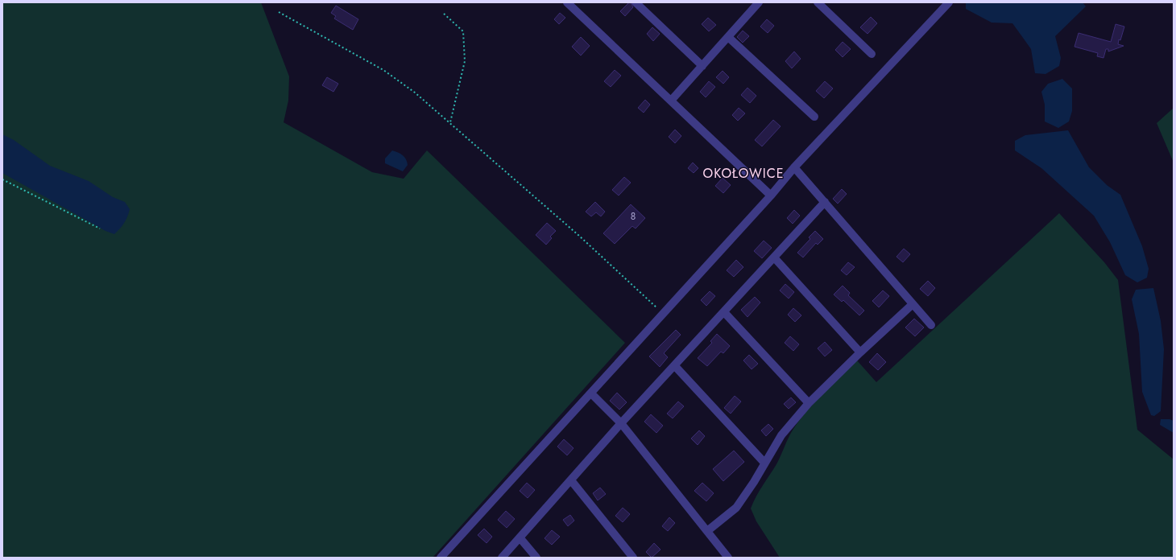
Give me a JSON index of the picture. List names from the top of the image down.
{
  "districts": ["OKOŁOWICE"],
  "house_numbers": ["8"]
}
